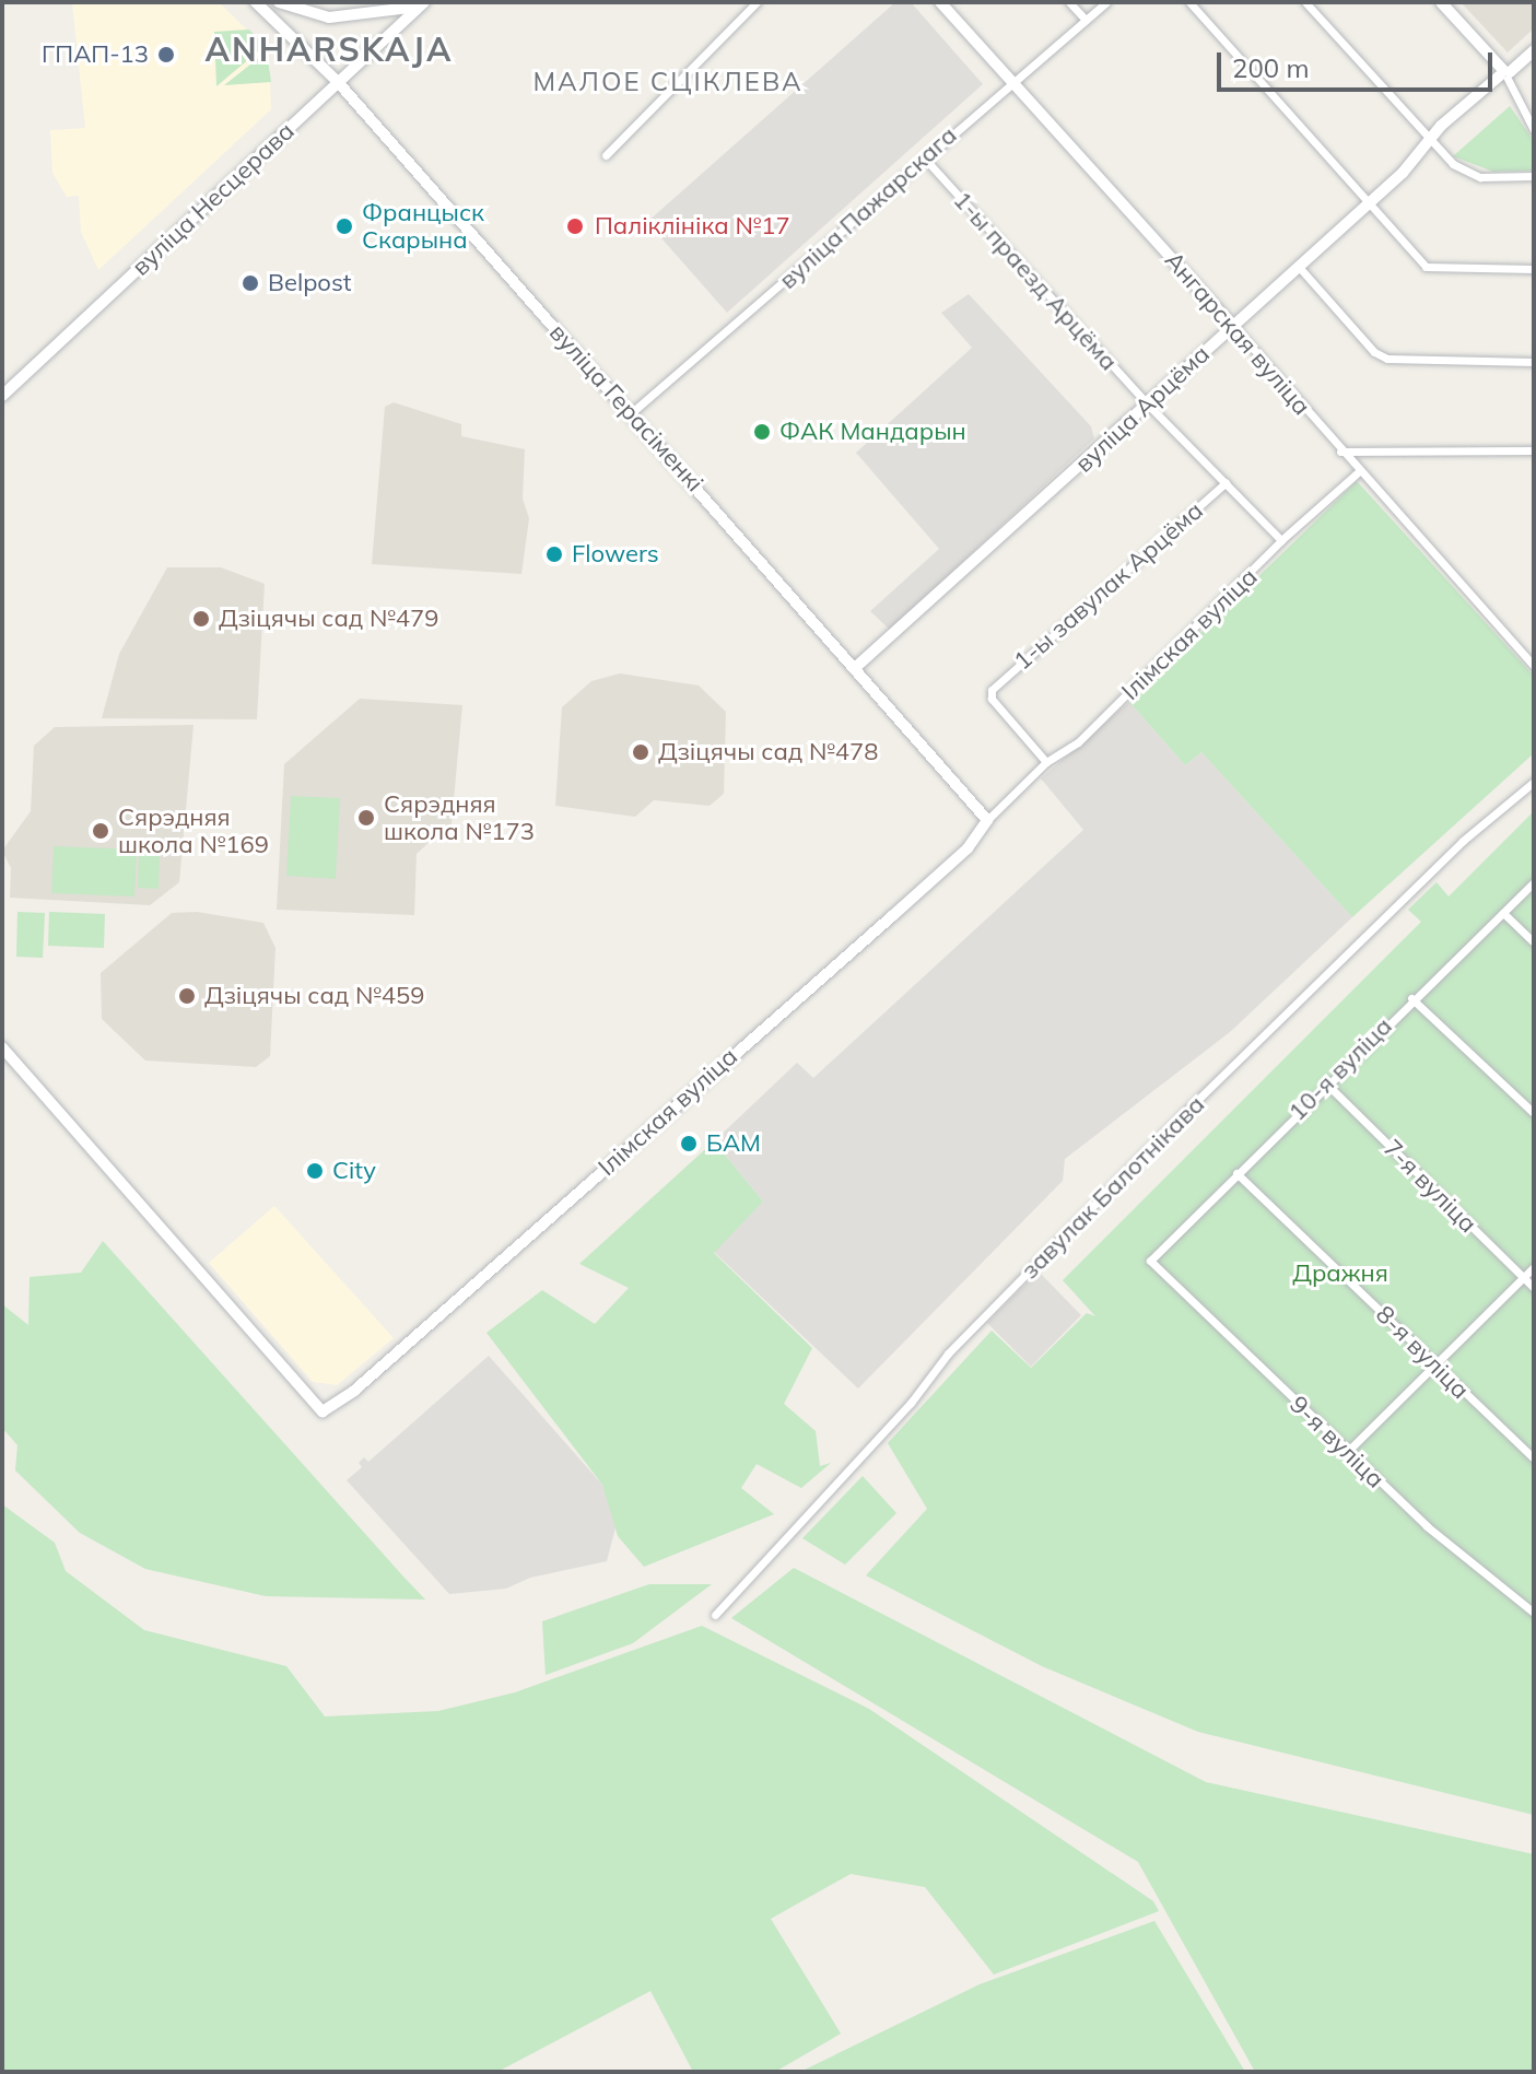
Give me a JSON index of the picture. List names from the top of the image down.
{
  "streets": {
    "street": [
      "вуліца Несцерава",
      "вуліца Пажарскага",
      "1-ы праезд Арцёма",
      "Ангарская вуліца",
      "вуліца Герасіменкі",
      "вуліца Арцёма",
      "1-ы завулак Арцёма",
      "Ілімская вуліца",
      "10-я вуліца",
      "7-я вуліца",
      "завулак Балотнікава",
      "8-я вуліца",
      "9-я вуліца"
    ]
  },
  "crossings": [
    ["вуліца Несцерава", "вуліца Герасіменкі"],
    ["вуліца Пажарскага", "1-ы праезд Арцёма"],
    ["вуліца Пажарскага", "Ангарская вуліца"],
    ["вуліца Пажарскага", "вуліца Герасіменкі"],
    ["1-ы праезд Арцёма", "вуліца Арцёма"],
    ["1-ы праезд Арцёма", "1-ы завулак Арцёма"],
    ["Ангарская вуліца", "вуліца Арцёма"],
    ["Ангарская вуліца", "Ілімская вуліца"],
    ["вуліца Герасіменкі", "вуліца Арцёма"],
    ["вуліца Герасіменкі", "Ілімская вуліца"],
    ["вуліца Арцёма", "1-ы завулак Арцёма"],
    ["1-ы завулак Арцёма", "Ілімская вуліца"],
    ["10-я вуліца", "7-я вуліца"],
    ["10-я вуліца", "8-я вуліца"],
    ["10-я вуліца", "9-я вуліца"]
  ],
  "districts": ["ANHARSKAJA", "МАЛОЕ СЦІКЛЕВА"],
  "parks": ["Дражня"],
  "places": [
    "ГПАП-13",
    "Францыск Скарына",
    "Паліклініка №17",
    "Belpost",
    "ФАК Мандарын",
    "Flowers",
    "Дзіцячы сад №479",
    "Дзіцячы сад №478",
    "Сярэдняя школа №173",
    "Сярэдняя школа №169",
    "Дзіцячы сад №459",
    "БАМ",
    "City"
  ],
  "scale_bar": "200 m"
}
